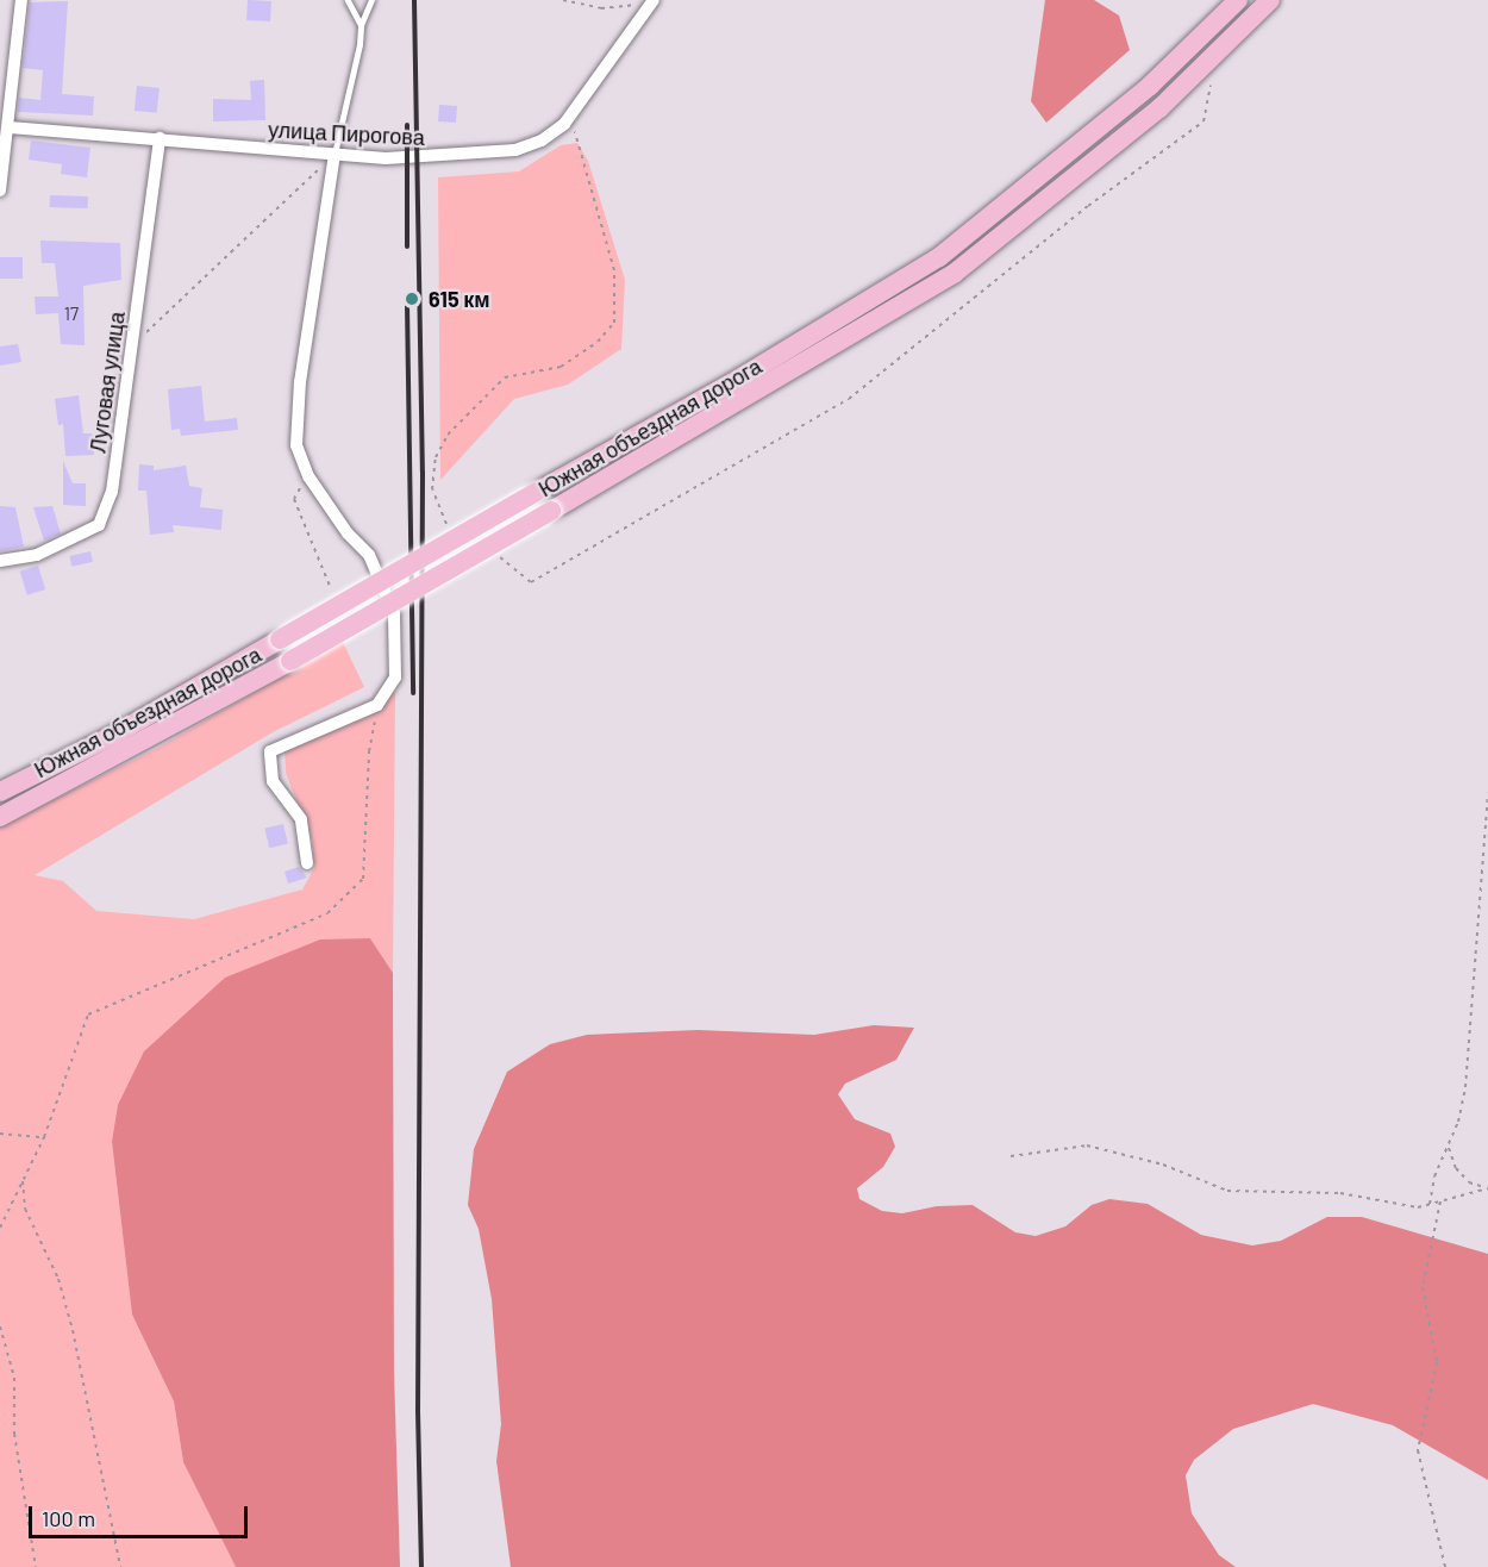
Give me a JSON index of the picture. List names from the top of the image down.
{
  "streets": {
    "main road": ["Южная объездная дорога"],
    "street": ["улица Пирогова", "Луговая улица"]
  },
  "crossings": [
    ["улица Пирогова", "Луговая улица"]
  ],
  "places": ["615 км"],
  "house_numbers": ["17"],
  "scale_bar": "100 m"
}
